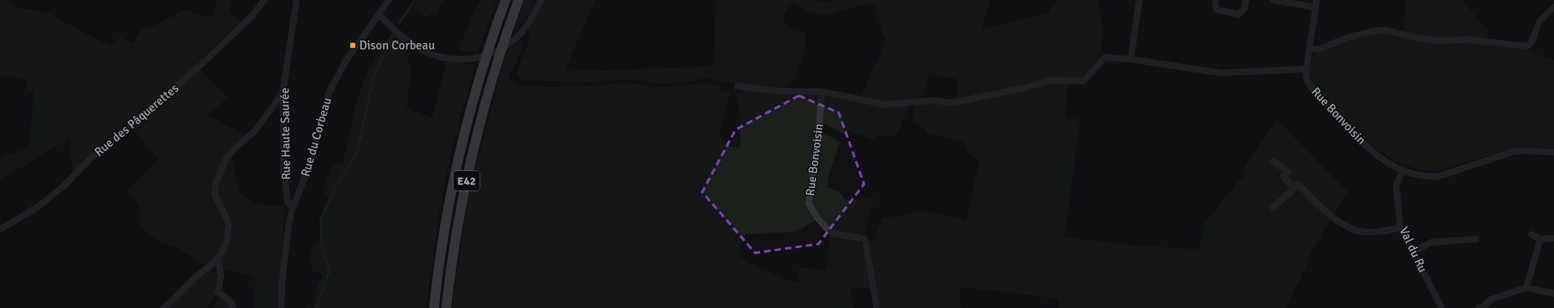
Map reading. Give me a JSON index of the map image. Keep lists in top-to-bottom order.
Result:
{
  "streets": {
    "highway": ["E42"],
    "street": [
      "Rue Bonvoisin",
      "Rue des Pâquerettes",
      "Rue Haute Saurée",
      "Rue du Corbeau",
      "Val du Ru"
    ]
  },
  "crossings": [
    ["Rue Bonvoisin", "Val du Ru"],
    ["Rue Haute Saurée", "Rue du Corbeau"]
  ],
  "places": {
    "transit": ["Dison Corbeau"]
  }
}
